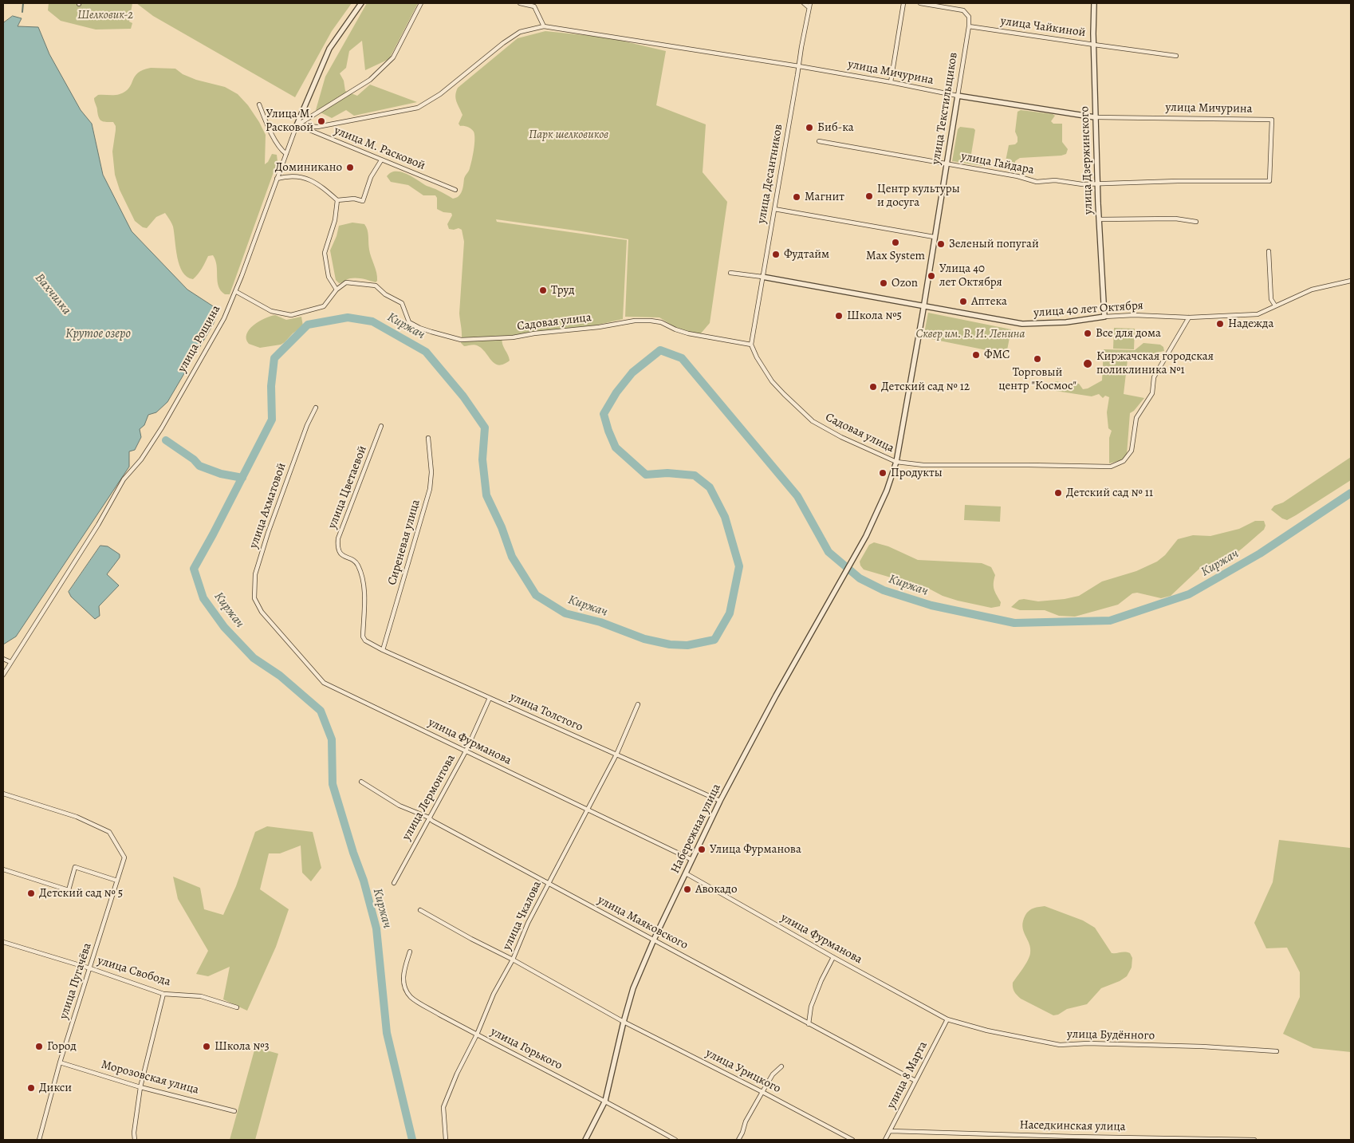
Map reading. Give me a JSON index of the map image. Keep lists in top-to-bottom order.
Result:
{
  "streets": {
    "street": [
      "улица Чайкиной",
      "улица Мичурина",
      "улица Текстильщиков",
      "улица М. Расковой",
      "улица Дзержинского",
      "улица Гайдара",
      "улица Десантников",
      "улица 40 лет Октября",
      "Садовая улица",
      "улица Рощина",
      "улица Цветаевой",
      "улица Ахматовой",
      "Сиреневая улица",
      "улица Толстого",
      "улица Фурманова",
      "улица Лермонтова",
      "Набережная улица",
      "улица Чкалова",
      "улица Маяковского",
      "улица Свобода",
      "улица Пугачёва",
      "улица Будённого",
      "улица Горького",
      "улица Урицкого",
      "улица 8 Марта",
      "Морозовская улица",
      "Наседкинская улица"
    ]
  },
  "crossings": [
    ["улица Чайкиной", "улица Текстильщиков"],
    ["улица Чайкиной", "улица Дзержинского"],
    ["улица Мичурина", "улица Текстильщиков"],
    ["улица Мичурина", "улица Дзержинского"],
    ["улица Мичурина", "улица Гайдара"],
    ["улица Мичурина", "улица Десантников"],
    ["улица Текстильщиков", "улица Гайдара"],
    ["улица Текстильщиков", "улица 40 лет Октября"],
    ["улица Текстильщиков", "Садовая улица"],
    ["улица Текстильщиков", "Набережная улица"],
    ["улица М. Расковой", "улица Рощина"],
    ["улица Дзержинского", "улица Гайдара"],
    ["улица Дзержинского", "улица 40 лет Октября"],
    ["улица Десантников", "улица 40 лет Октября"],
    ["улица Десантников", "Садовая улица"],
    ["улица 40 лет Октября", "Садовая улица"],
    ["улица Цветаевой", "улица Толстого"],
    ["улица Ахматовой", "улица Фурманова"],
    ["Сиреневая улица", "улица Толстого"],
    ["улица Толстого", "улица Лермонтова"],
    ["улица Толстого", "Набережная улица"],
    ["улица Толстого", "улица Чкалова"],
    ["улица Фурманова", "улица Лермонтова"],
    ["улица Фурманова", "Набережная улица"],
    ["улица Фурманова", "улица Чкалова"],
    ["улица Фурманова", "улица Будённого"],
    ["улица Фурманова", "улица 8 Марта"],
    ["улица Лермонтова", "улица Маяковского"],
    ["Набережная улица", "улица Маяковского"],
    ["Набережная улица", "улица Горького"],
    ["Набережная улица", "улица Урицкого"],
    ["улица Чкалова", "улица Маяковского"],
    ["улица Чкалова", "улица Горького"],
    ["улица Чкалова", "улица Урицкого"],
    ["улица Маяковского", "улица 8 Марта"],
    ["улица Свобода", "улица Пугачёва"],
    ["улица Пугачёва", "Морозовская улица"],
    ["улица Будённого", "улица 8 Марта"],
    ["улица 8 Марта", "Наседкинская улица"]
  ],
  "water": ["Вахчилка", "Киржач", "Крутое озеро"],
  "parks": ["Шелковик-2", "Парк шелковиков", "Сквер им. В. И. Ленина"],
  "places": [
    "Улица М. Расковой",
    "Биб-ка",
    "Доминикано",
    "Центр культуры и досуга",
    "Магнит",
    "Max System",
    "Зеленый попугай",
    "Фудтайм",
    "Улица 40 лет Октября",
    "Ozon",
    "Труд",
    "Аптека",
    "Школа №5",
    "Надежда",
    "Все для дома",
    "ФМС",
    "Торговый центр \"Космос\"",
    "Киржачская городская поликлиника №1",
    "Детский сад № 12",
    "Продукты",
    "Детский сад № 11",
    "Улица Фурманова",
    "Авокадо",
    "Детский сад № 5",
    "Город",
    "Школа №3",
    "Дикси"
  ]
}
